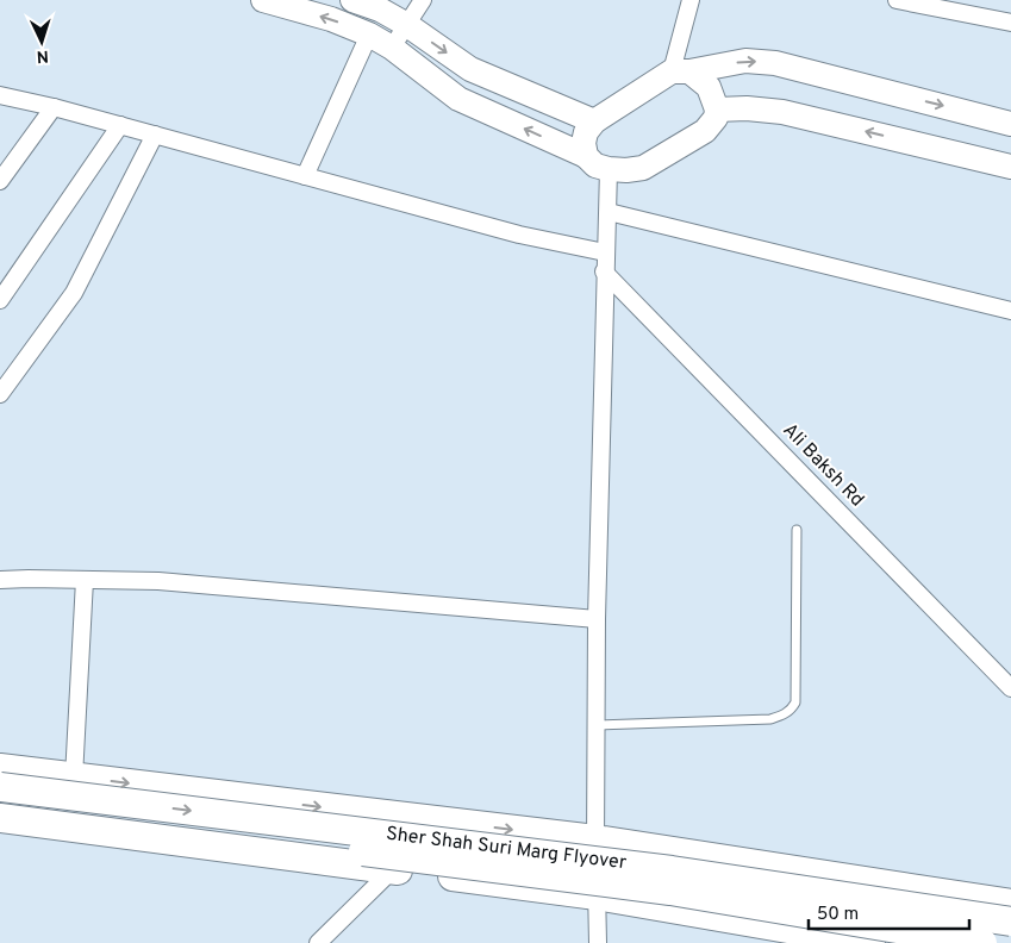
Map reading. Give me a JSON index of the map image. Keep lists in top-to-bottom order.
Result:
{
  "streets": {
    "highway": ["Sher Shah Suri Marg Flyover"],
    "street": ["Ali Baksh Rd"]
  },
  "scale_bar": "50 m",
  "north": "bottom"
}
